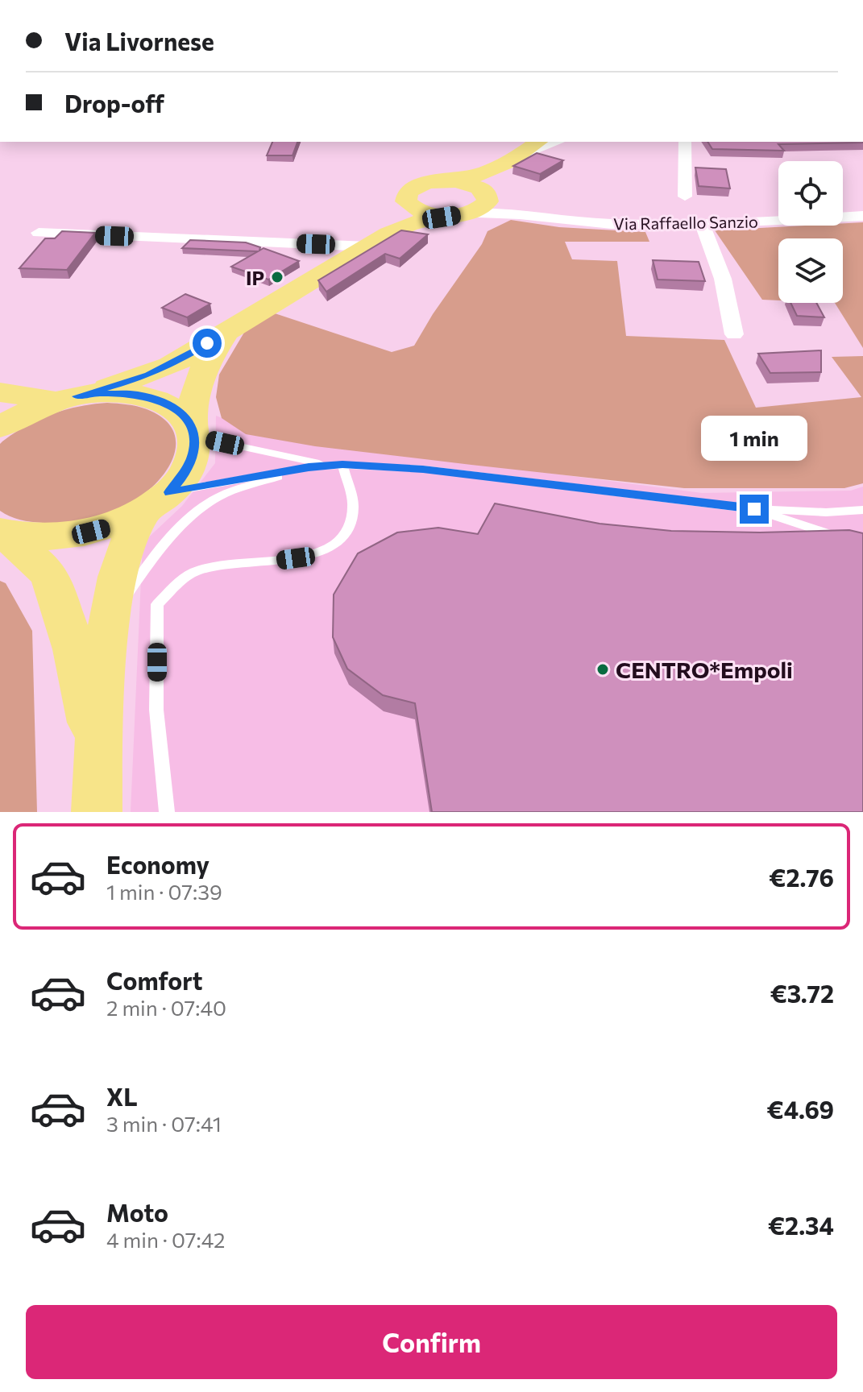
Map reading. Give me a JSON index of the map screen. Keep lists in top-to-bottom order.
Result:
{
  "streets": {
    "street": ["Via Raffaello Sanzio"]
  },
  "places": ["IP", "CENTRO*Empoli"],
  "page": {
    "banner": ["Via Livornese", "Drop-off"],
    "bubble": "1 min",
    "list": [
      {
        "name": "Economy",
        "note": "1 min · 07:39",
        "value": "€2.76"
      },
      {
        "name": "Comfort",
        "note": "2 min · 07:40",
        "value": "€3.72"
      },
      {
        "name": "XL",
        "note": "3 min · 07:41",
        "value": "€4.69"
      },
      {
        "name": "Moto",
        "note": "4 min · 07:42",
        "value": "€2.34"
      }
    ],
    "buttons": "Confirm"
  }
}
